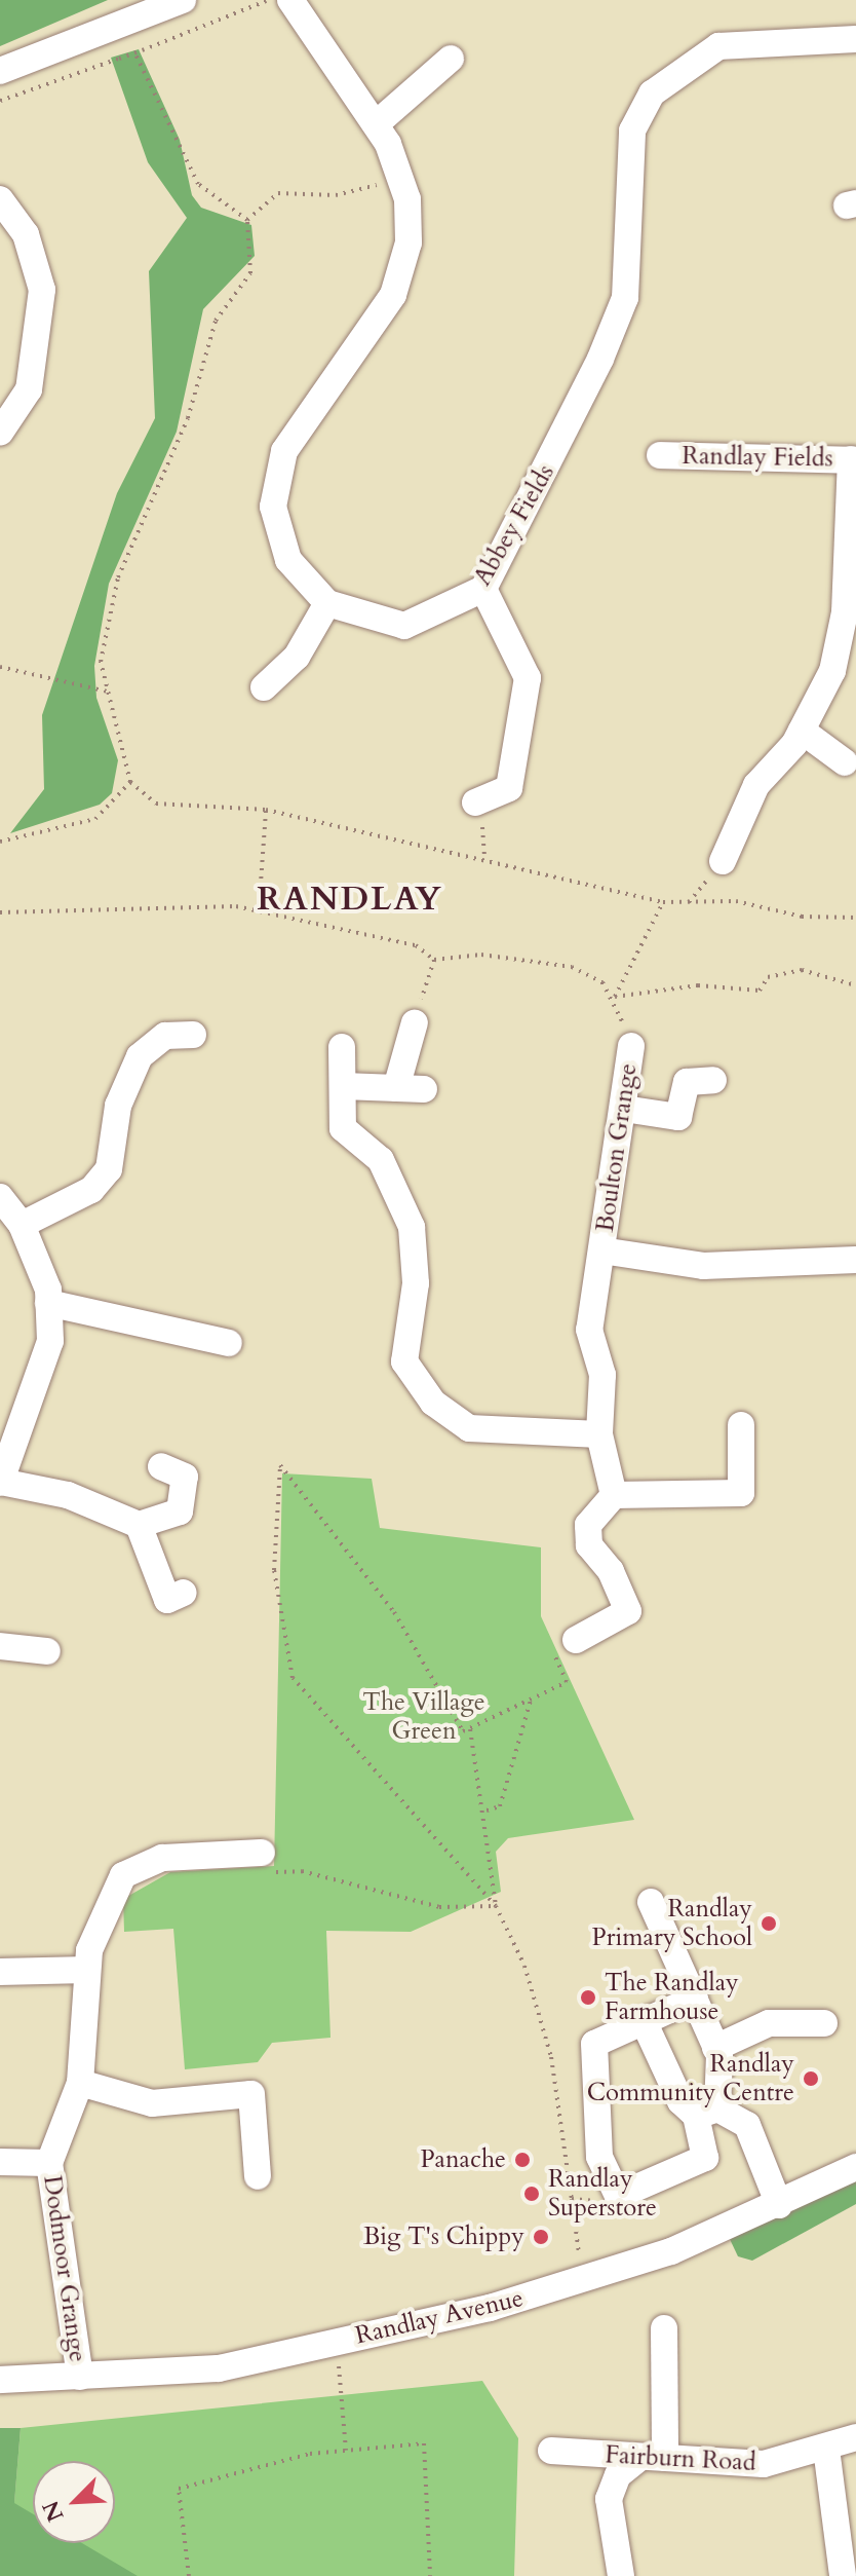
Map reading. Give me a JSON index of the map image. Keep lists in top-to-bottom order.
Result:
{
  "streets": {
    "street": [
      "Randlay Fields",
      "Abbey Fields",
      "Boulton Grange",
      "Dodmoor Grange",
      "Randlay Avenue",
      "Fairburn Road"
    ]
  },
  "crossings": [
    ["Dodmoor Grange", "Randlay Avenue"]
  ],
  "districts": ["RANDLAY"],
  "parks": ["The Village Green"],
  "places": [
    "Randlay Primary School",
    "The Randlay Farmhouse",
    "Randlay Community Centre",
    "Panache",
    "Randlay Superstore",
    "Big T's Chippy"
  ],
  "north": "bottom left"
}
